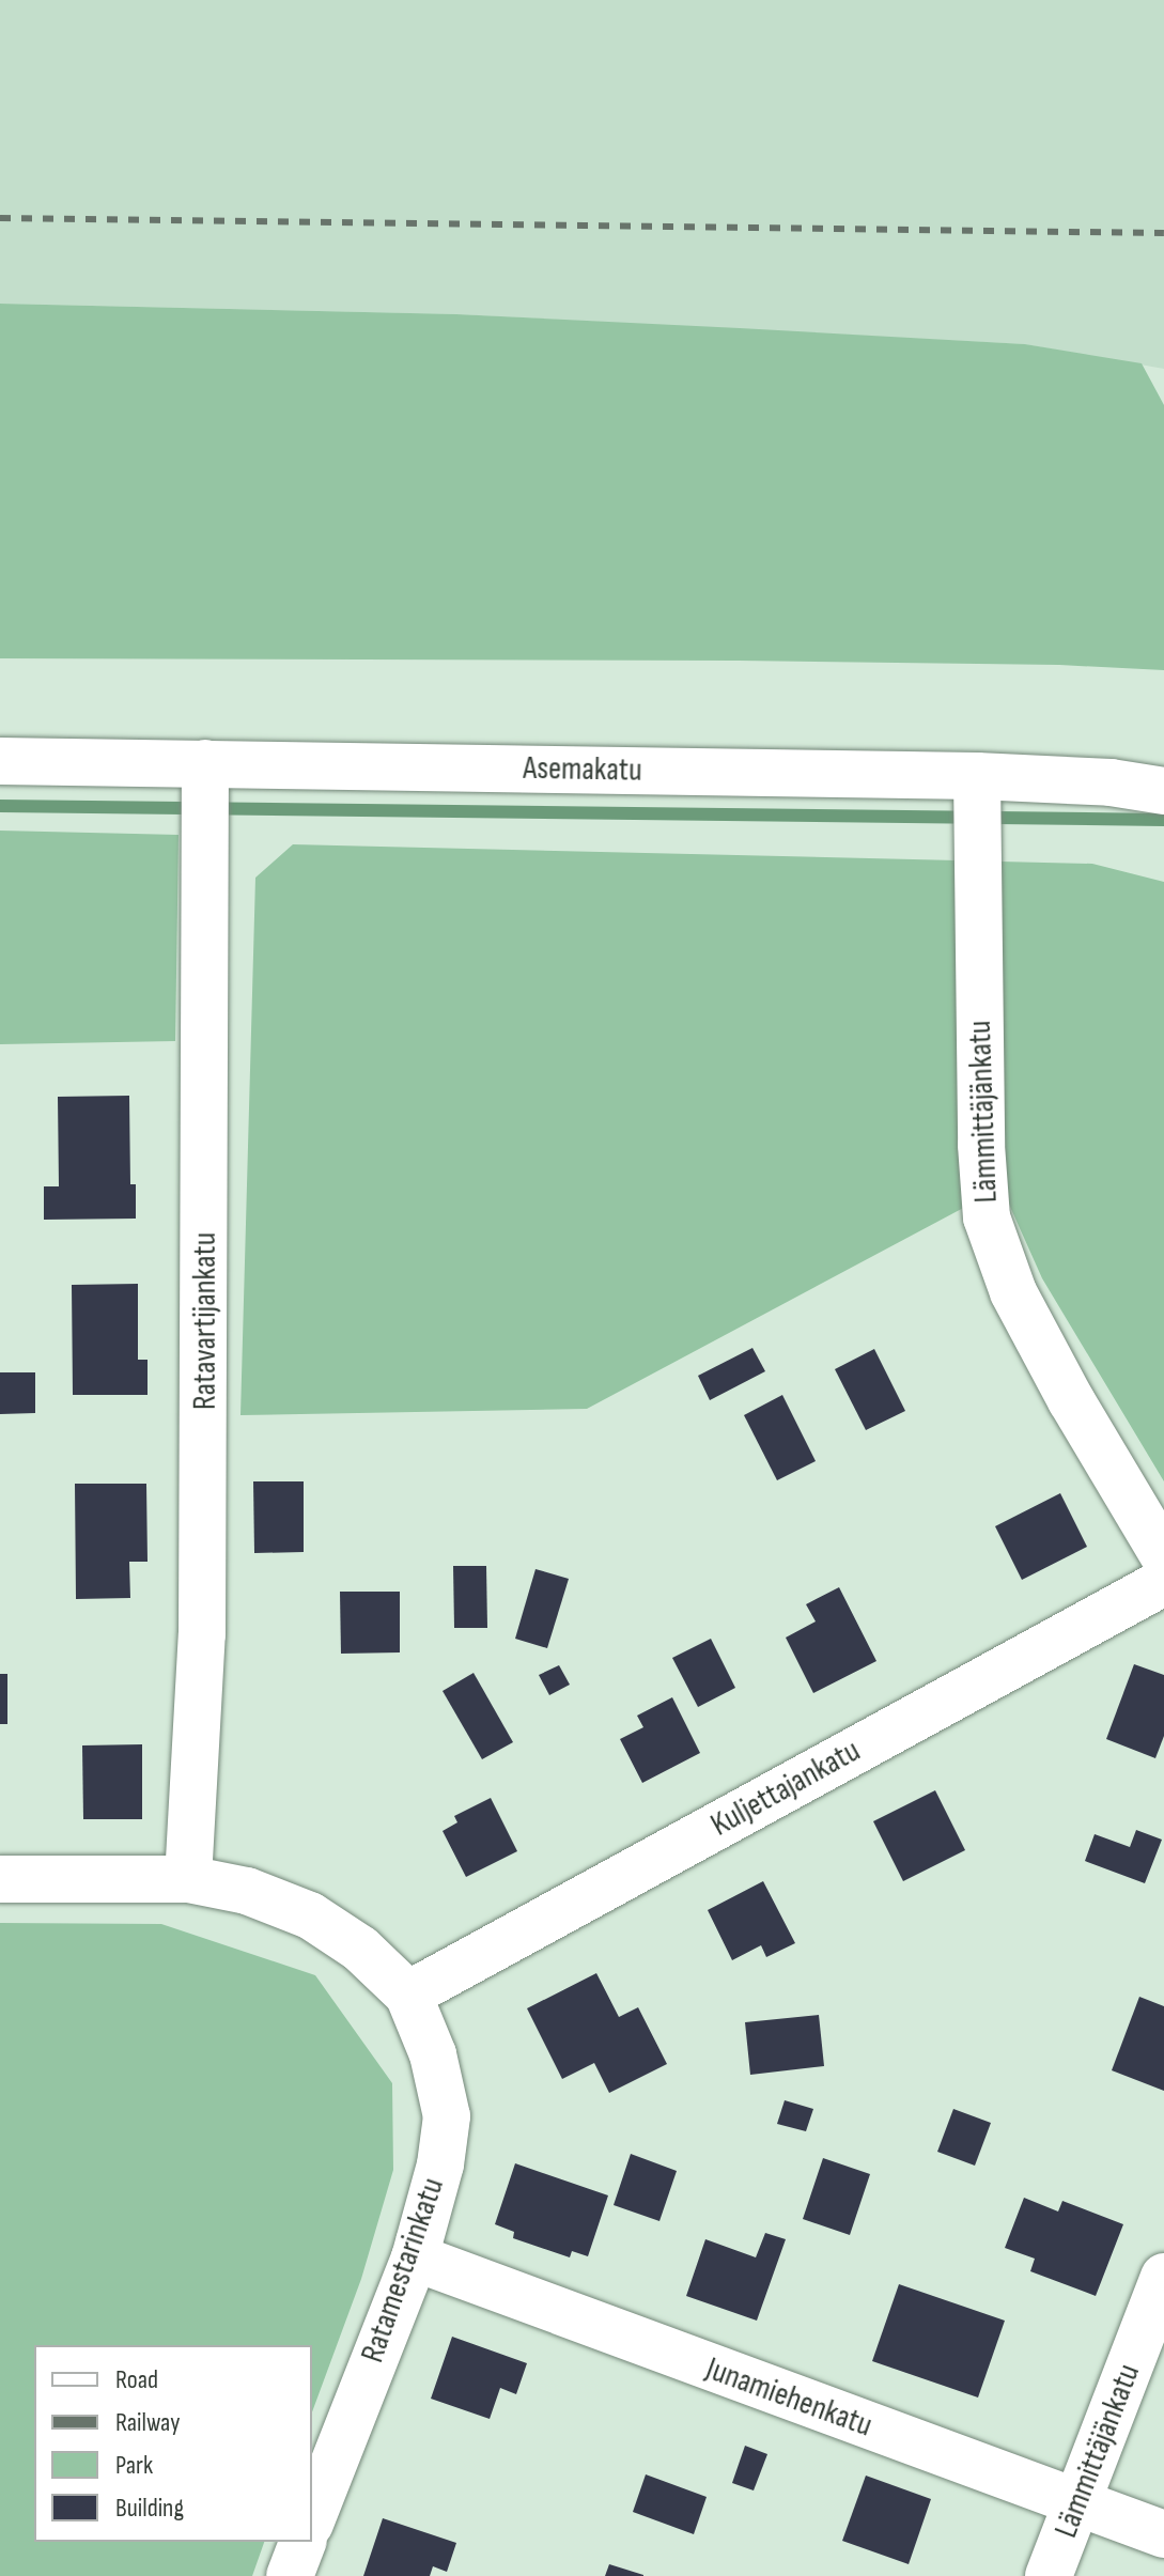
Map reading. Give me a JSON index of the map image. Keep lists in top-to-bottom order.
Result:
{
  "streets": {
    "street": [
      "Asemakatu",
      "Lämmittäjänkatu",
      "Ratavartijankatu",
      "Kuljettajankatu",
      "Ratamestarinkatu",
      "Junamiehenkatu"
    ]
  },
  "crossings": [
    ["Asemakatu", "Lämmittäjänkatu"],
    ["Asemakatu", "Ratavartijankatu"],
    ["Lämmittäjänkatu", "Junamiehenkatu"],
    ["Ratavartijankatu", "Ratamestarinkatu"],
    ["Kuljettajankatu", "Ratamestarinkatu"],
    ["Ratamestarinkatu", "Junamiehenkatu"]
  ],
  "legend": [
    "Road",
    "Railway",
    "Park",
    "Building"
  ]
}
